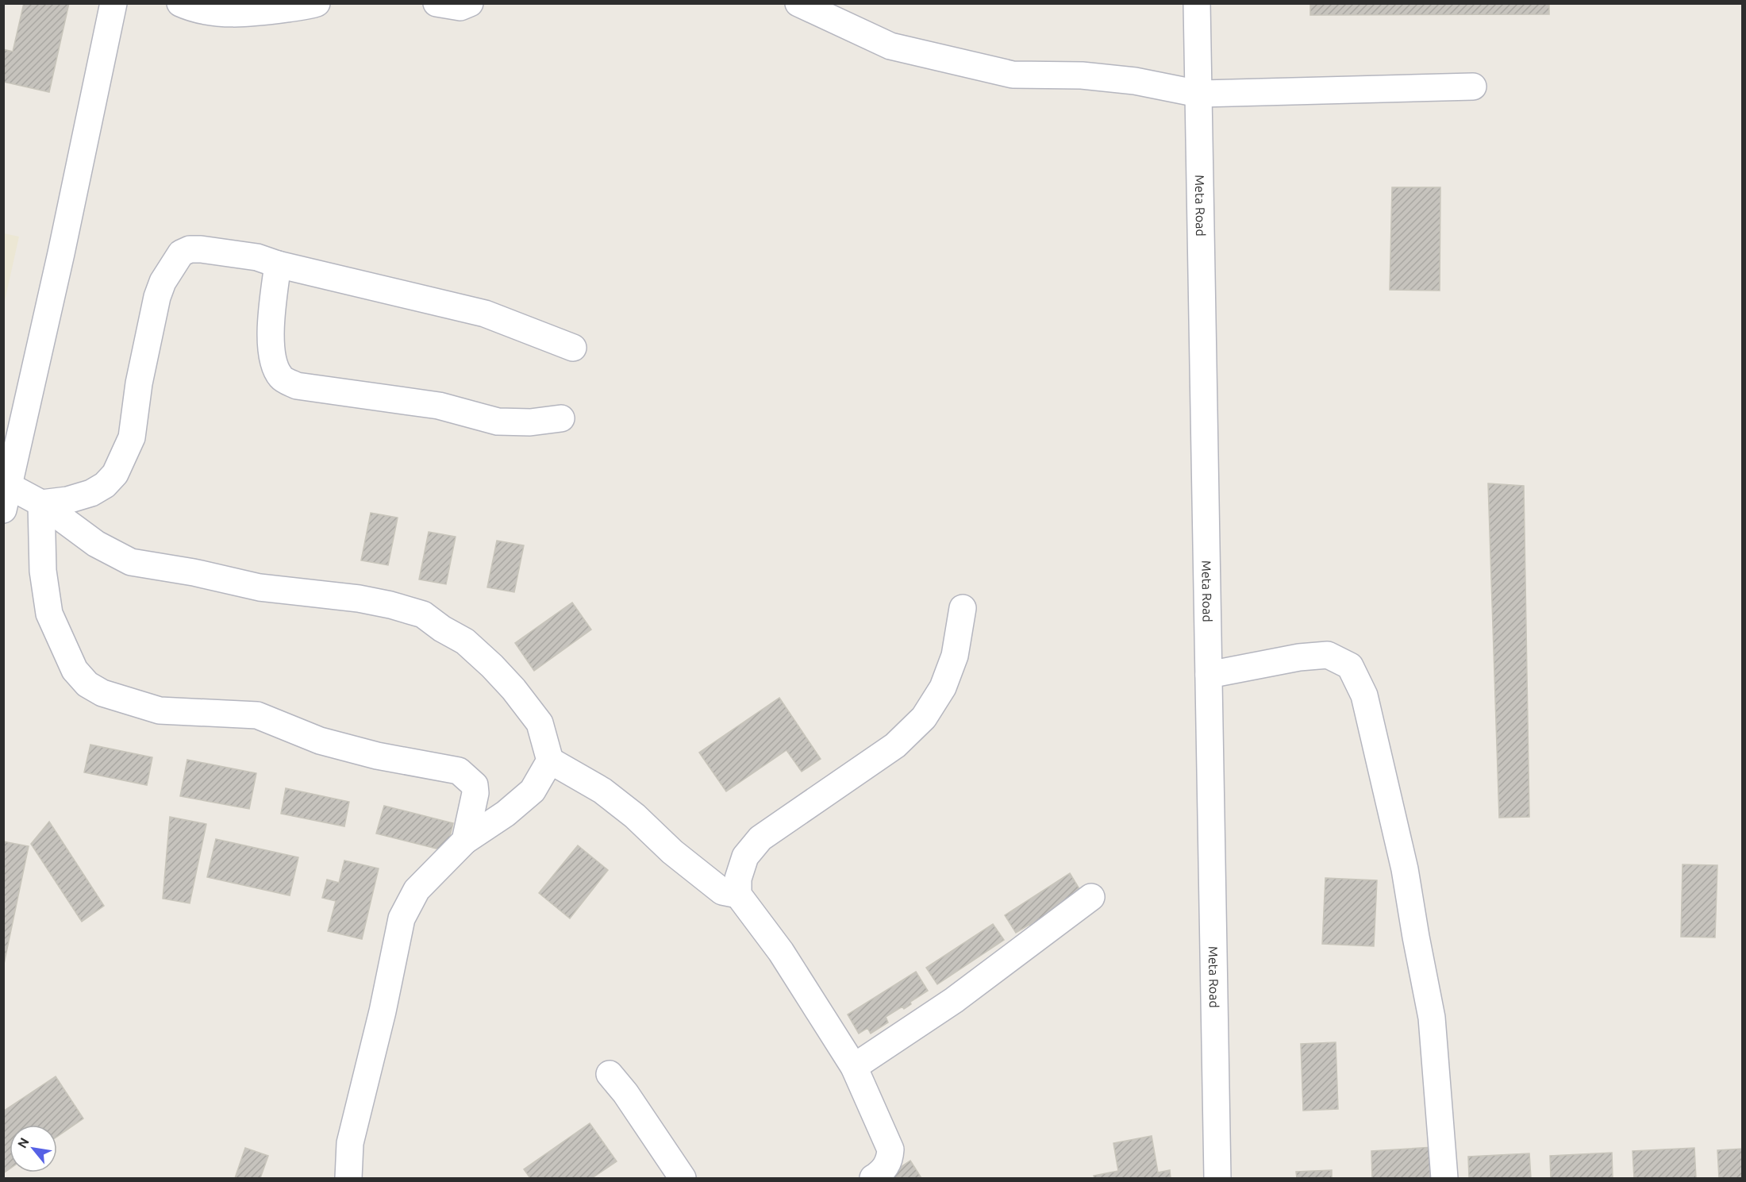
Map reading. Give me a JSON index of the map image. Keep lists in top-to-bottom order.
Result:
{
  "streets": {
    "street": ["Meta Road"]
  },
  "north": "top left"
}
